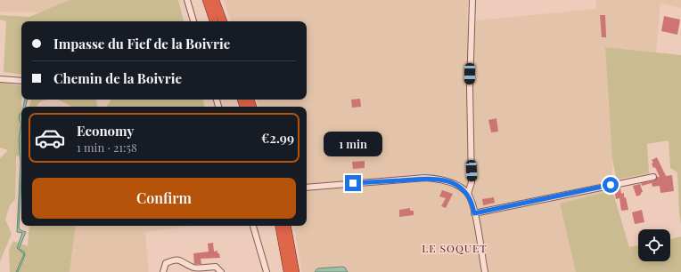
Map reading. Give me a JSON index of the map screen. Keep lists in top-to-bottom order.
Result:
{
  "districts": ["LE SOQUET"],
  "page": {
    "banner": ["Impasse du Fief de la Boivrie", "Chemin de la Boivrie"],
    "list": [
      {
        "name": "Economy",
        "note": "1 min · 21:58",
        "value": "€2.99"
      }
    ],
    "bubble": "1 min",
    "buttons": "Confirm"
  }
}
